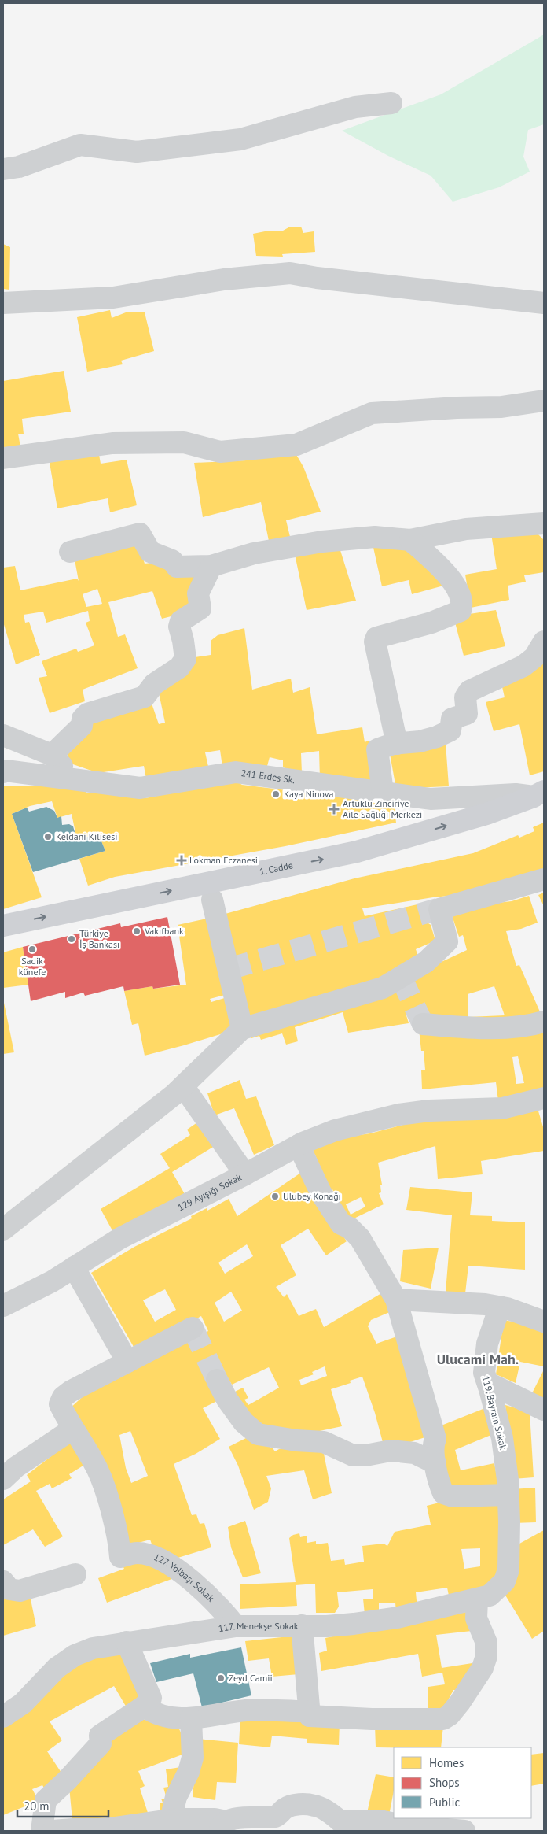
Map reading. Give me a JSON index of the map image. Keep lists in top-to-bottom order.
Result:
{
  "streets": {
    "main road": ["1. Cadde"],
    "street": [
      "241 Erdes Sk.",
      "129 Ayışığı Sokak",
      "119. Bayram Sokak",
      "127. Yolbaşı Sokak",
      "117. Menekşe Sokak"
    ]
  },
  "crossings": [
    ["241 Erdes Sk.", "1. Cadde"],
    ["119. Bayram Sokak", "117. Menekşe Sokak"],
    ["127. Yolbaşı Sokak", "117. Menekşe Sokak"]
  ],
  "one_way": ["1. Cadde"],
  "districts": ["Ulucami Mah."],
  "places": {
    "other": [
      "Kaya Ninova",
      "Keldani Kilisesi",
      "Vakıfbank",
      "Türkiye İş Bankası",
      "Sadik künefe",
      "Ulubey Konağı",
      "Zeyd Camii"
    ],
    "health": ["Artuklu Zinciriye Aile Sağlığı Merkezi", "Lokman Eczanesi"]
  },
  "legend": ["Homes", "Shops", "Public"],
  "scale_bar": "20 m"
}
